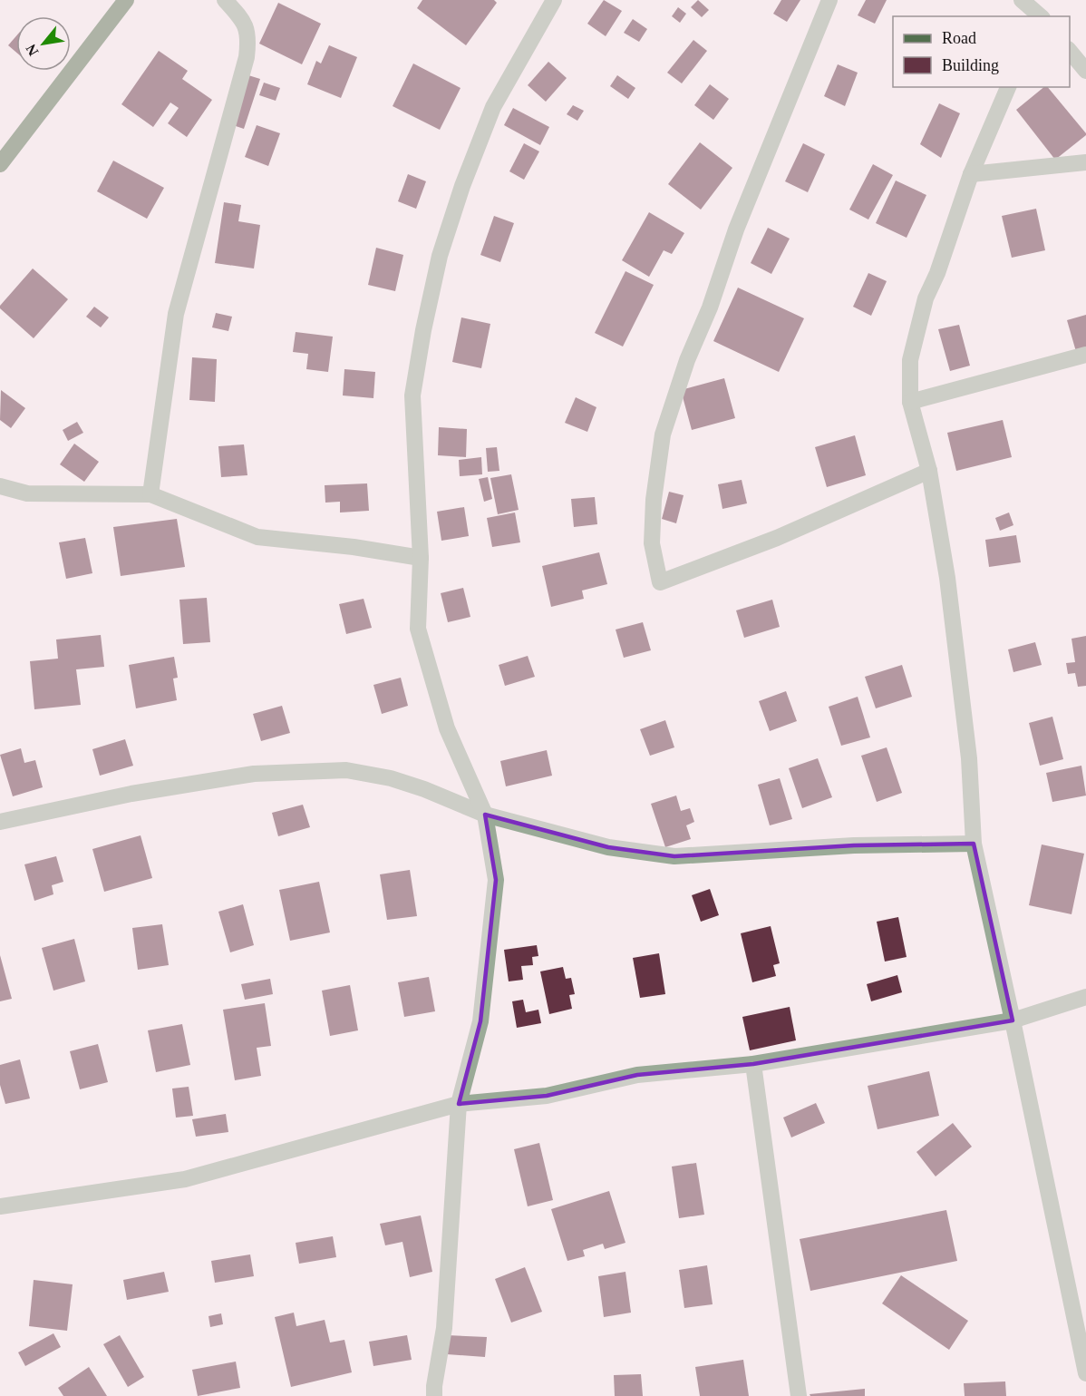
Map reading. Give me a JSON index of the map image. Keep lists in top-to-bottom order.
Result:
{
  "legend": ["Road", "Building"],
  "north": "bottom left"
}
